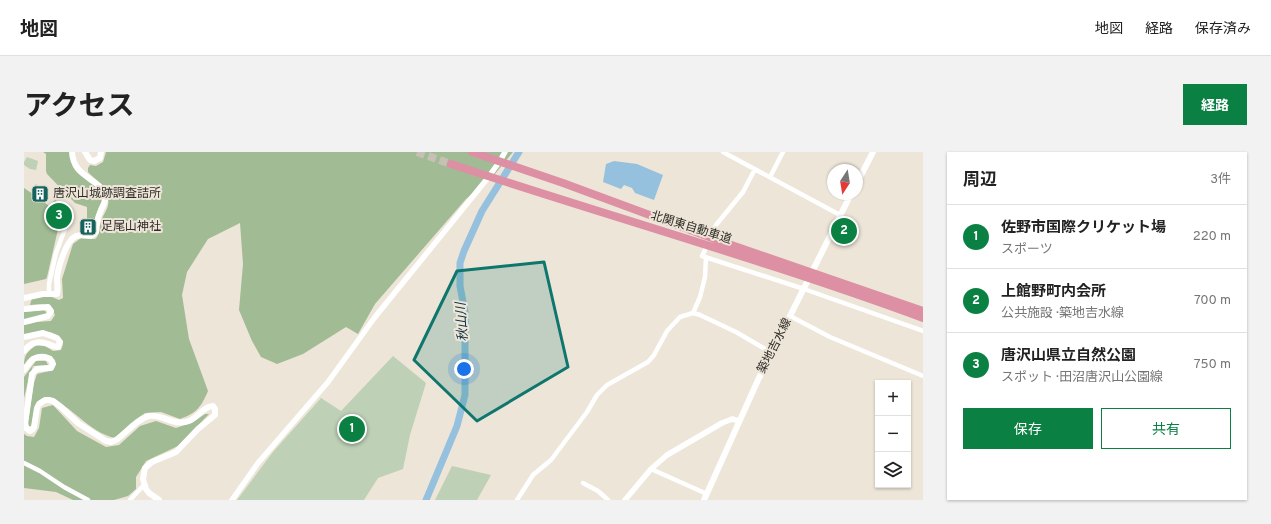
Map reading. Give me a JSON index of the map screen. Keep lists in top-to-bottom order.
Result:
{
  "streets": {
    "highway": ["北関東自動車道"],
    "main road": ["築地吉水線"]
  },
  "water": ["秋山川"],
  "places": {
    "building": ["唐沢山城跡調査詰所", "足尾山神社"]
  },
  "north": "bottom",
  "page": {
    "header": "地図",
    "nav": ["地図", "経路", "保存済み"],
    "title": "アクセス",
    "buttons": [
      "経路",
      ["保存", "共有"]
    ],
    "heading": ["周辺", "3件"],
    "pins": ["3", "2", "1"],
    "list": [
      {
        "mark": "1",
        "name": "佐野市国際クリケット場",
        "note": "スポーツ",
        "value": "220 m"
      },
      {
        "mark": "2",
        "name": "上館野町内会所",
        "note": "公共施設 · 築地吉水線",
        "value": "700 m"
      },
      {
        "mark": "3",
        "name": "唐沢山県立自然公園",
        "note": "スポット · 田沼唐沢山公園線",
        "value": "750 m"
      }
    ],
    "map_buttons": ["+", "−"]
  }
}
